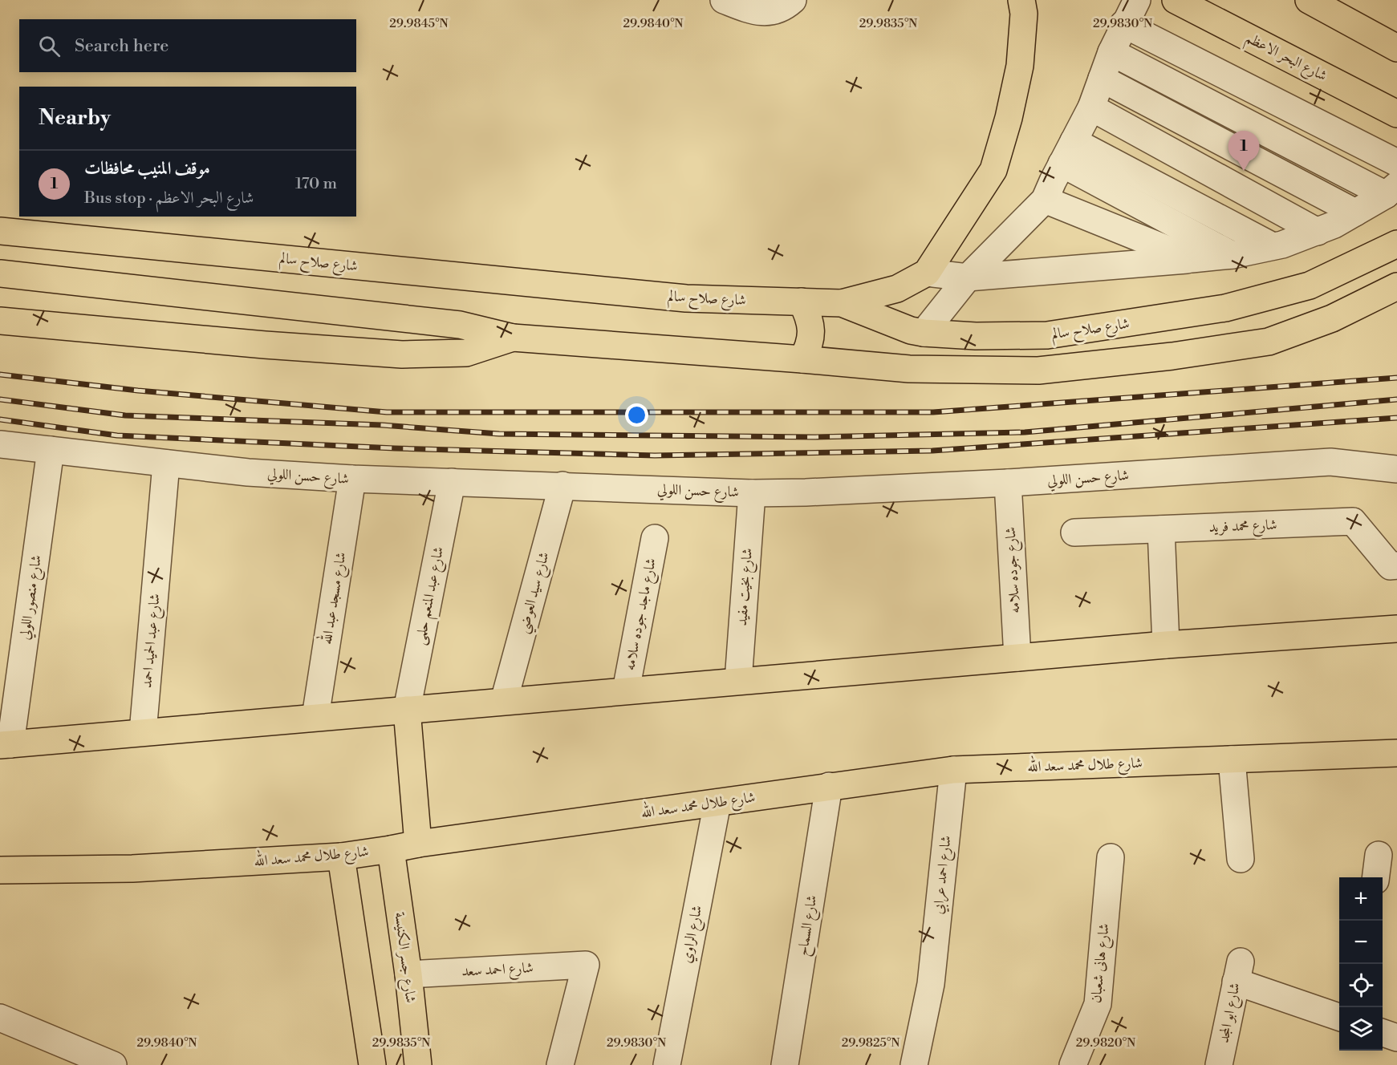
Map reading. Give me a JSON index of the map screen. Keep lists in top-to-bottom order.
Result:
{
  "streets": {
    "main road": [
      "شارع البحر الاعظم",
      "شارع صلاح سالم",
      "شارع طلال محمد سعد الله",
      "شارع جسر الكنيسة"
    ],
    "street": [
      "شارع حسن اللولي",
      "شارع محمد فريد",
      "شارع جوده سلامه",
      "شارع بخيت مفيد",
      "شارع سيد العوضي",
      "شارع عبد المنعم حلمى",
      "شارع منصور اللولي",
      "شارع مسجد عبد الله",
      "شارع ماجد جوده سلامه",
      "شارع عبد الحميد احمد",
      "شارع احمد عرابي",
      "شارع السماح",
      "شارع الراوي",
      "شارع هانى شعبان",
      "شارع احمد سعد",
      "شارع ابو المجد"
    ]
  },
  "crossings": [
    ["شارع حسن اللولي", "شارع جوده سلامه"],
    ["شارع حسن اللولي", "شارع بخيت مفيد"],
    ["شارع حسن اللولي", "شارع سيد العوضي"],
    ["شارع حسن اللولي", "شارع عبد المنعم حلمى"],
    ["شارع حسن اللولي", "شارع منصور اللولي"],
    ["شارع حسن اللولي", "شارع مسجد عبد الله"],
    ["شارع حسن اللولي", "شارع عبد الحميد احمد"],
    ["شارع طلال محمد سعد الله", "شارع احمد عرابي"],
    ["شارع طلال محمد سعد الله", "شارع السماح"],
    ["شارع طلال محمد سعد الله", "شارع الراوي"],
    ["شارع طلال محمد سعد الله", "شارع جسر الكنيسة"],
    ["شارع جسر الكنيسة", "شارع احمد سعد"]
  ],
  "page": {
    "search": "Search here",
    "heading": "Nearby",
    "pins": "1",
    "list": [
      {
        "mark": "1",
        "name": "موقف المنيب محافظات",
        "note": "Bus stop · شارع البحر الاعظم",
        "value": "170 m"
      }
    ],
    "map_buttons": ["+", "−"]
  },
  "coordinates": [
    "29.9845°N",
    "29.9840°N",
    "29.9835°N",
    "29.9830°N",
    "29.9825°N",
    "29.9820°N"
  ]
}
